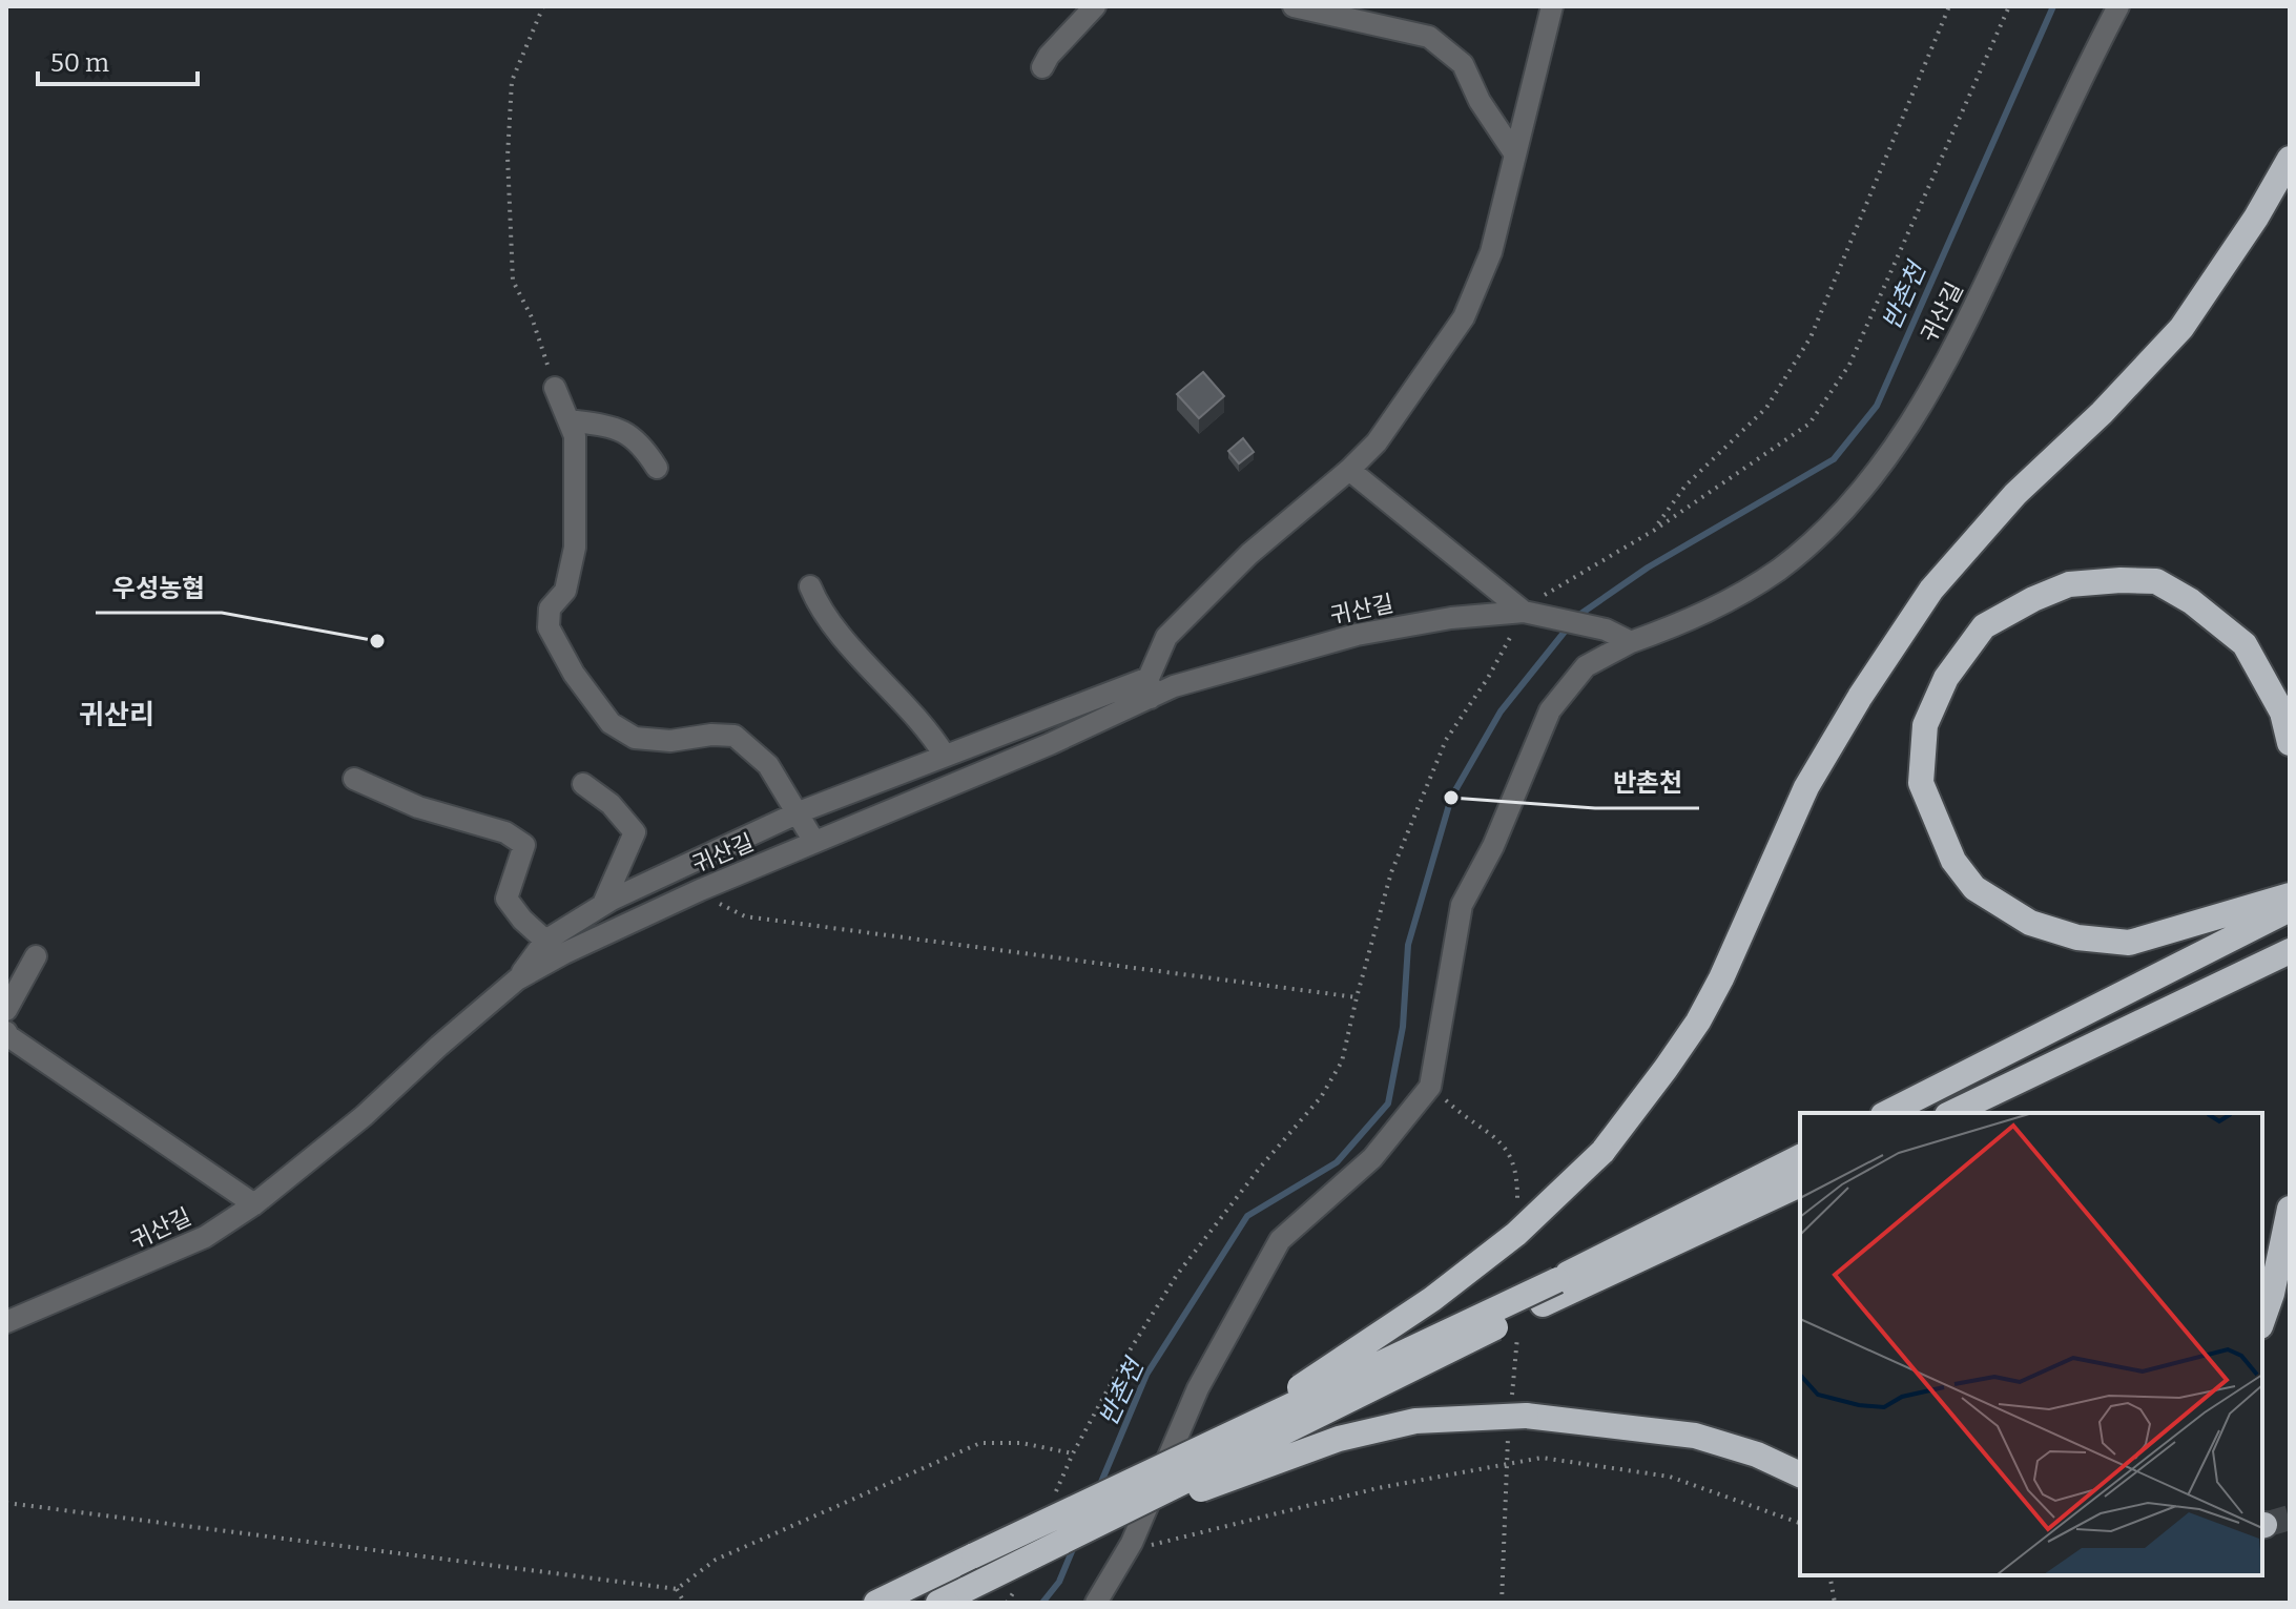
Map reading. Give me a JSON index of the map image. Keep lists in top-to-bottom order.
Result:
{
  "streets": {
    "street": ["귀산길"]
  },
  "districts": ["귀산리"],
  "water": ["반촌천"],
  "places": ["우성농협", "반촌천"],
  "scale_bar": "50 m"
}
